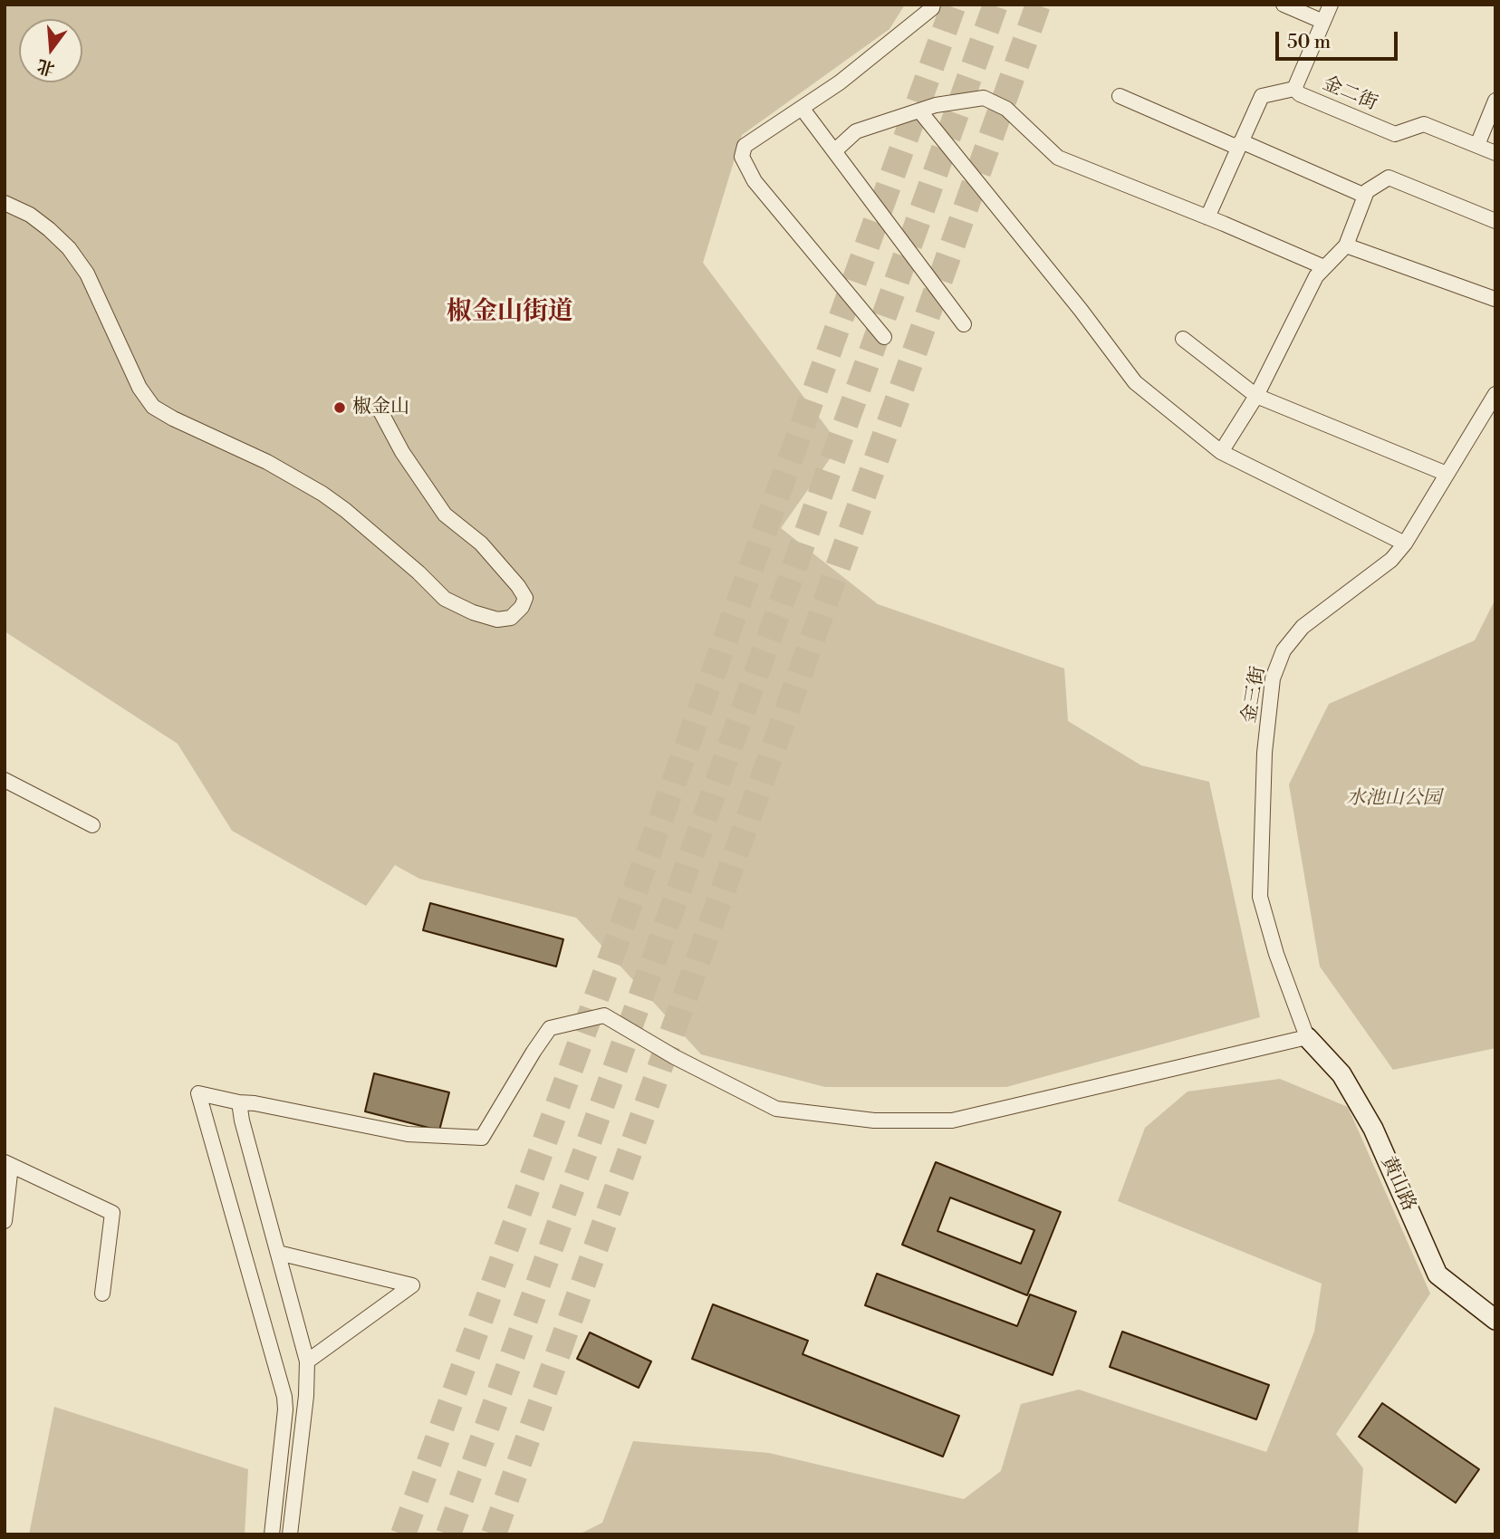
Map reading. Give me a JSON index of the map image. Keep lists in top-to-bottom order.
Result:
{
  "streets": {
    "street": ["金二街", "金三街", "黄山路"]
  },
  "crossings": [
    ["金三街", "黄山路"]
  ],
  "districts": ["椒金山街道"],
  "parks": ["水池山公园"],
  "places": ["椒金山"],
  "scale_bar": "50 m",
  "north": "bottom"
}
